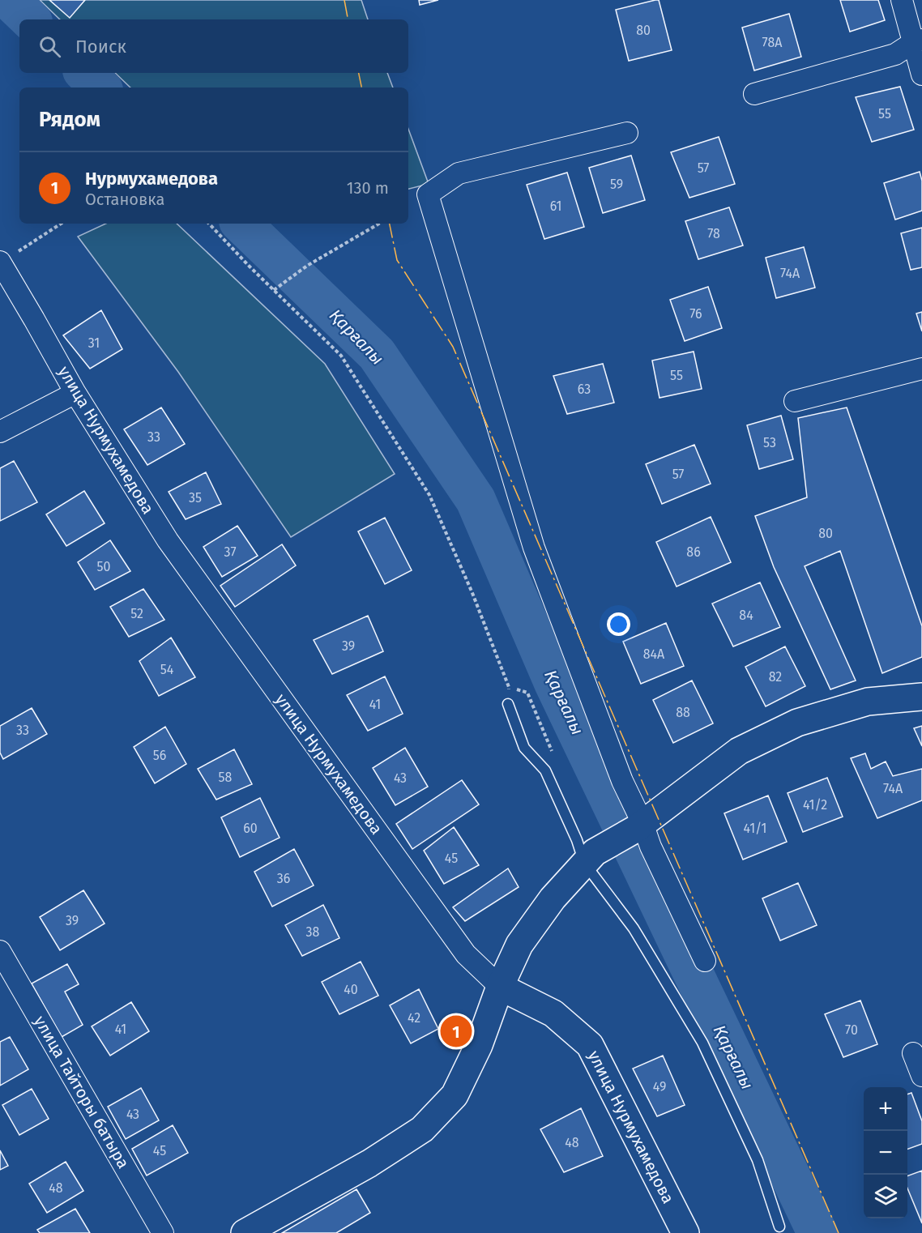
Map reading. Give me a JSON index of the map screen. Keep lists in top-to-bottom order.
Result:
{
  "streets": {
    "street": ["улица Нурмухамедова", "улица Тайторы батыра"]
  },
  "water": ["Қарғалы"],
  "house_numbers": [
    "80",
    "78А",
    "55",
    "57",
    "59",
    "61",
    "78",
    "74А",
    "76",
    "31",
    "55",
    "63",
    "33",
    "53",
    "57",
    "35",
    "80",
    "37",
    "86",
    "50",
    "52",
    "84",
    "39",
    "84А",
    "54",
    "82",
    "41",
    "88",
    "33",
    "56",
    "58",
    "43",
    "74А",
    "41/2",
    "60",
    "41/1",
    "45",
    "36",
    "39",
    "38",
    "40",
    "42",
    "41",
    "70",
    "49",
    "43",
    "48",
    "45",
    "48"
  ],
  "page": {
    "search": "Поиск",
    "heading": "Рядом",
    "list": [
      {
        "mark": "1",
        "name": "Нурмухамедова",
        "note": "Остановка",
        "value": "130 m"
      }
    ],
    "pins": "1",
    "map_buttons": ["+", "−"]
  }
}
